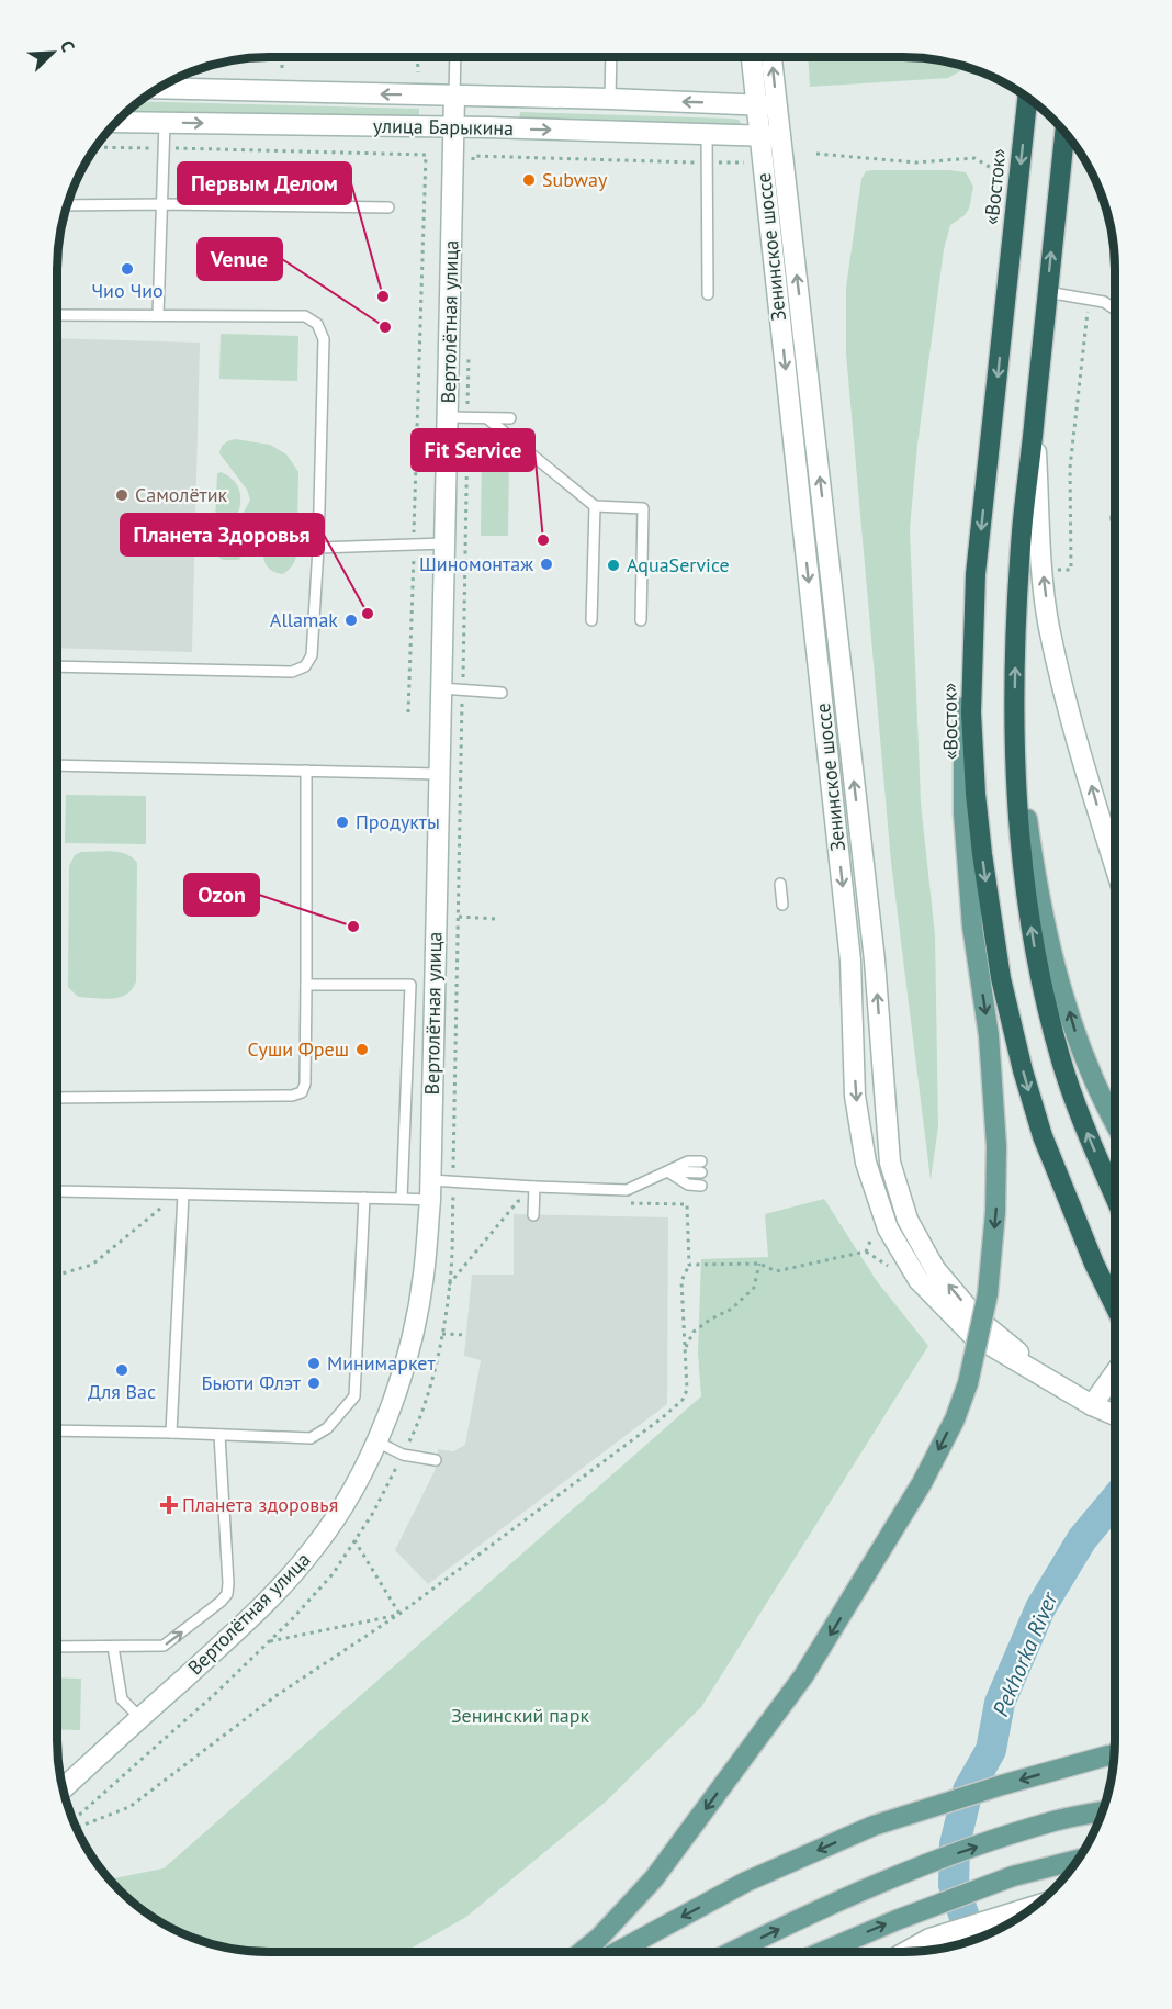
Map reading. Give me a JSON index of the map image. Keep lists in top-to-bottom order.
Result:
{
  "streets": {
    "highway": ["«Восток»"],
    "main road": ["улица Барыкина", "Зенинское шоссе", "Вертолётная улица"]
  },
  "crossings": [
    ["улица Барыкина", "Зенинское шоссе"],
    ["улица Барыкина", "Вертолётная улица"]
  ],
  "water": ["Pekhorka River"],
  "parks": ["Зенинский парк"],
  "places": {
    "other": [
      "Subway",
      "Чио Чио",
      "Первым Делом",
      "Venue",
      "Самолётик",
      "Fit Service",
      "Шиномонтаж",
      "AquaService",
      "Планета Здоровья",
      "Allamak",
      "Продукты",
      "Ozon",
      "Суши Фреш",
      "Минимаркет",
      "Для Вас",
      "Бьюти Флэт"
    ],
    "health": ["Планета здоровья"]
  },
  "north": "top right"
}
